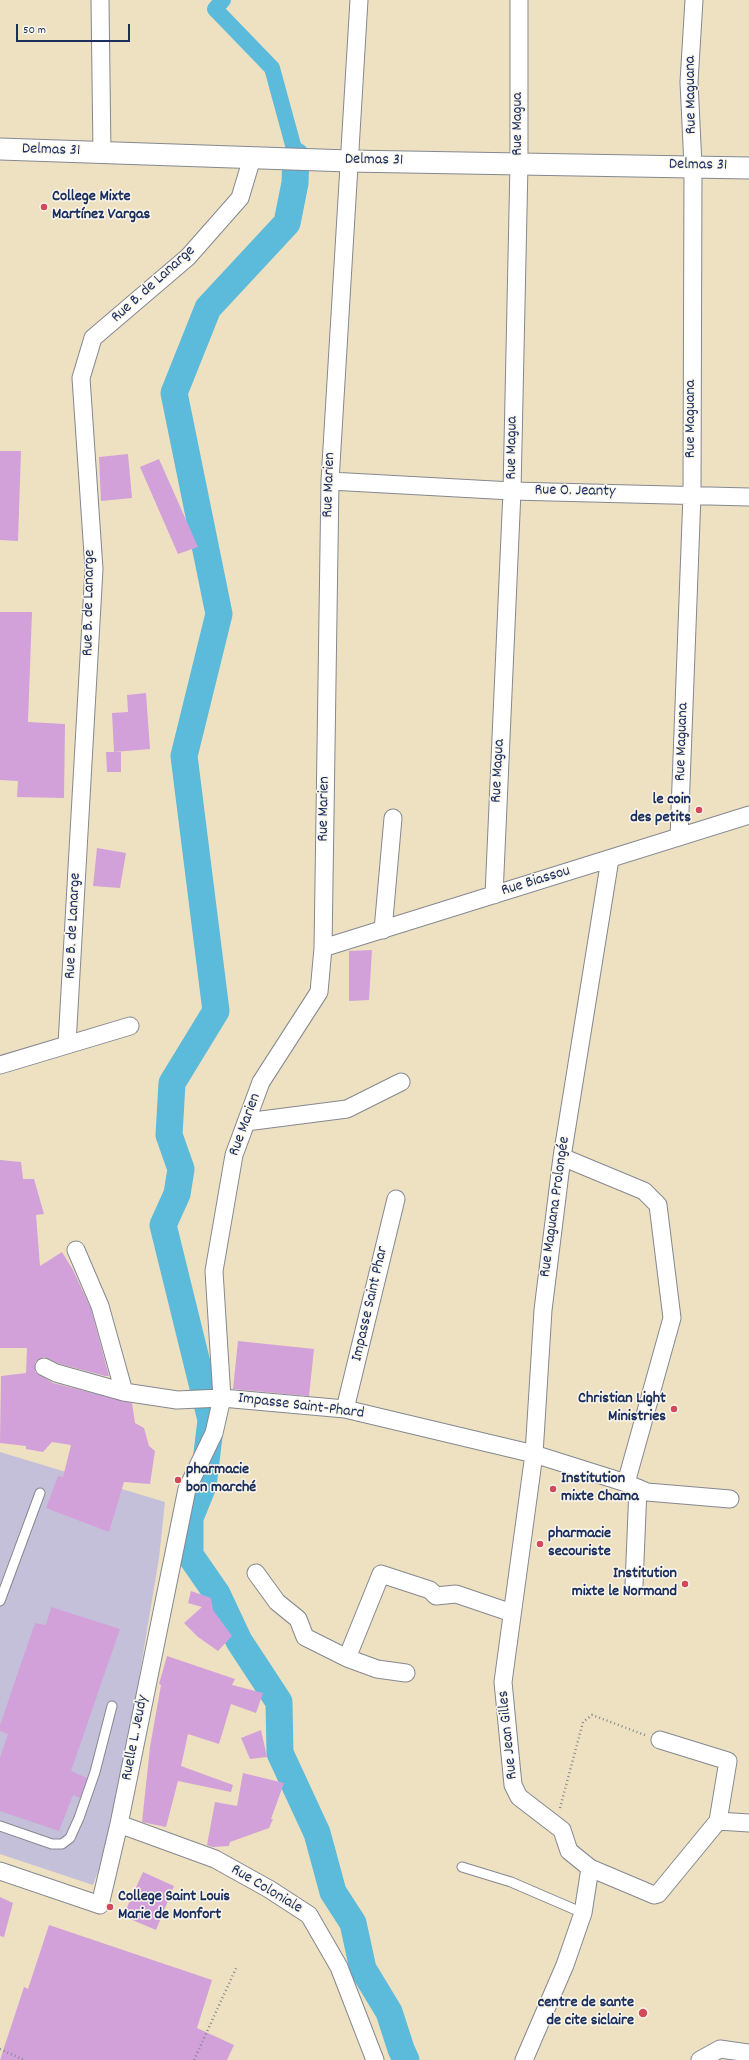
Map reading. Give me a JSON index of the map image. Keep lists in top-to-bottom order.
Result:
{
  "streets": {
    "street": [
      "Rue Maguana",
      "Rue Magua",
      "Delmas 31",
      "Rue B. de Lanarge",
      "Rue Marien",
      "Rue O. Jeanty",
      "Rue Biassou",
      "Rue Maguana Prolongée",
      "Impasse Saint Phar",
      "Impasse Saint-Phard",
      "Rue Jean Gilles",
      "Ruelle L. Jeudy",
      "Rue Coloniale"
    ]
  },
  "crossings": [
    ["Rue Maguana", "Delmas 31"],
    ["Rue Maguana", "Rue O. Jeanty"],
    ["Rue Maguana", "Rue Biassou"],
    ["Rue Magua", "Delmas 31"],
    ["Rue Magua", "Rue O. Jeanty"],
    ["Rue Magua", "Rue Biassou"],
    ["Delmas 31", "Rue B. de Lanarge"],
    ["Delmas 31", "Rue Marien"],
    ["Rue Marien", "Rue O. Jeanty"],
    ["Rue Marien", "Rue Biassou"],
    ["Rue Marien", "Impasse Saint-Phard"],
    ["Rue Marien", "Ruelle L. Jeudy"],
    ["Rue Biassou", "Rue Maguana Prolongée"],
    ["Rue Maguana Prolongée", "Impasse Saint-Phard"],
    ["Rue Maguana Prolongée", "Rue Jean Gilles"],
    ["Impasse Saint Phar", "Impasse Saint-Phard"],
    ["Ruelle L. Jeudy", "Rue Coloniale"]
  ],
  "places": [
    "College Mixte Martínez Vargas",
    "le coin des petits",
    "Christian Light Ministries",
    "pharmacie bon marché",
    "Institution mixte Chama",
    "pharmacie secouriste",
    "Institution mixte le Normand",
    "College Saint Louis Marie de Monfort",
    "centre de sante de cite siclaire"
  ],
  "scale_bar": "50 m"
}
